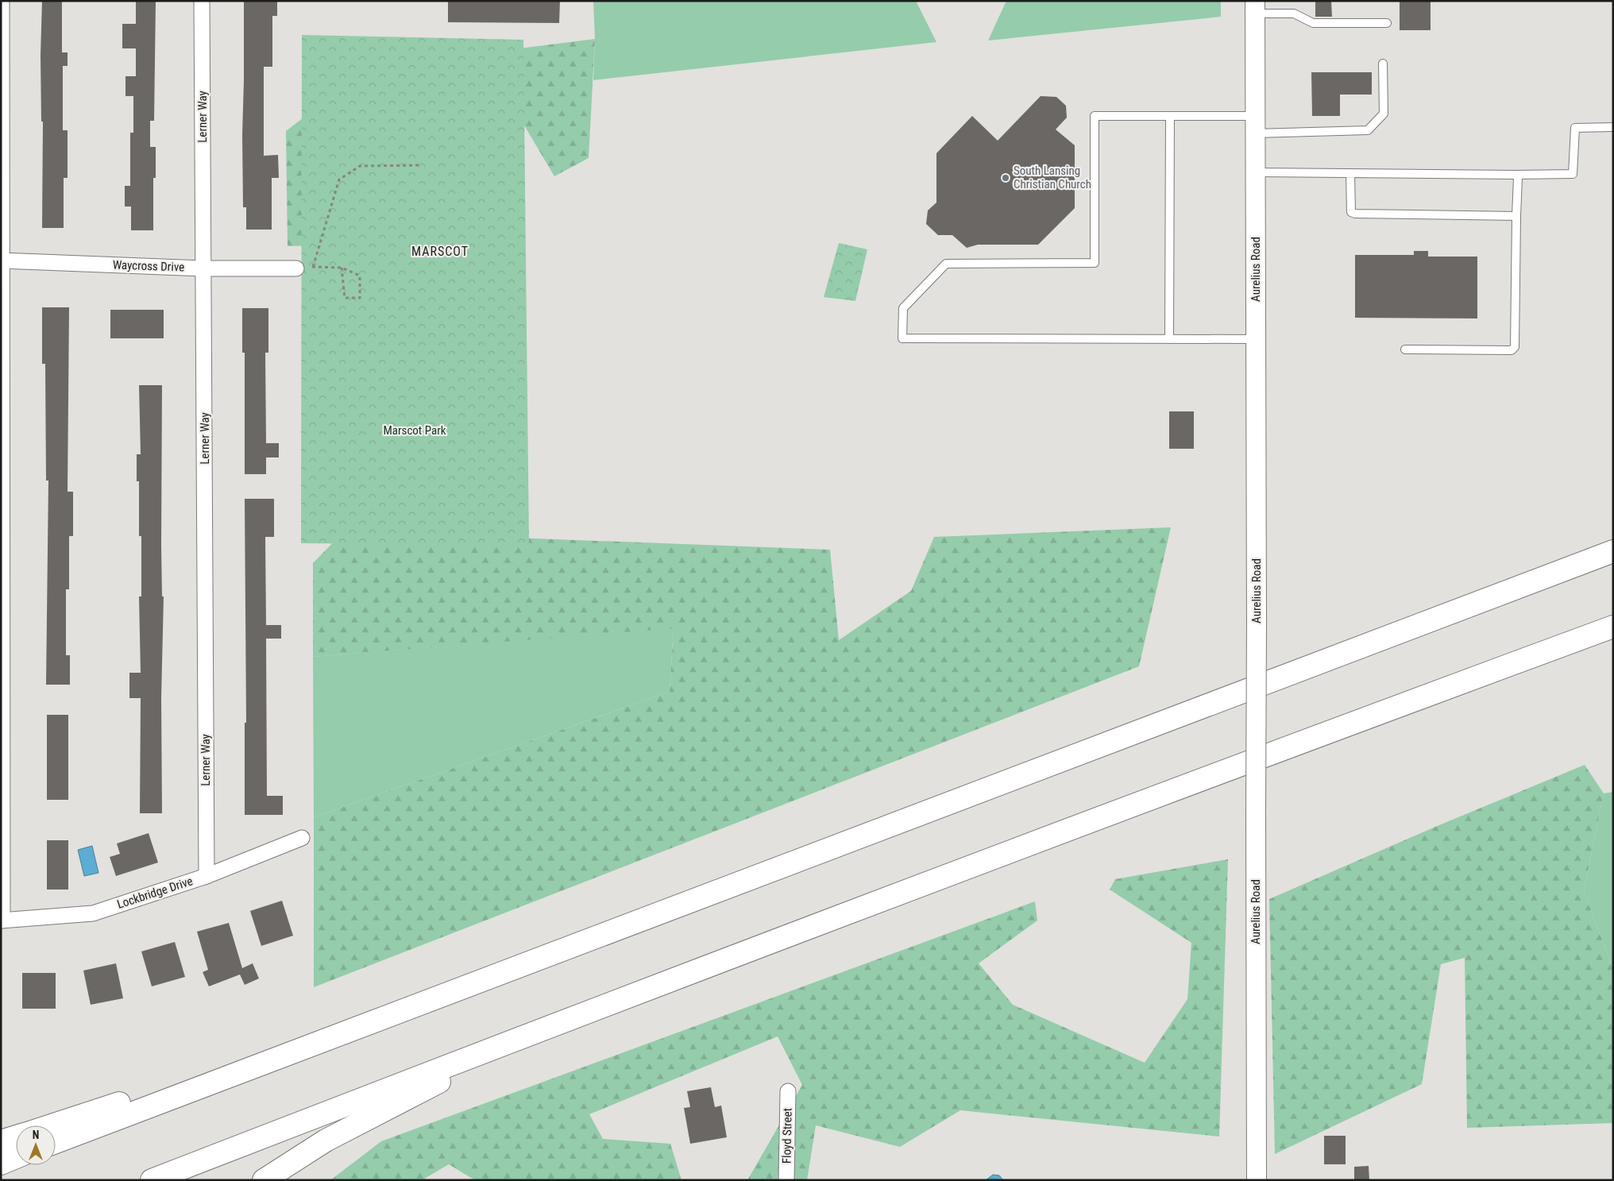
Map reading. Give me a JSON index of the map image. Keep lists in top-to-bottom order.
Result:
{
  "streets": {
    "street": [
      "Lerner Way",
      "Waycross Drive",
      "Aurelius Road",
      "Lockbridge Drive",
      "Floyd Street"
    ]
  },
  "crossings": [
    ["Lerner Way", "Waycross Drive"],
    ["Lerner Way", "Lockbridge Drive"]
  ],
  "districts": ["MARSCOT"],
  "parks": ["Marscot Park"],
  "places": ["South Lansing Christian Church"],
  "north": "top"
}
